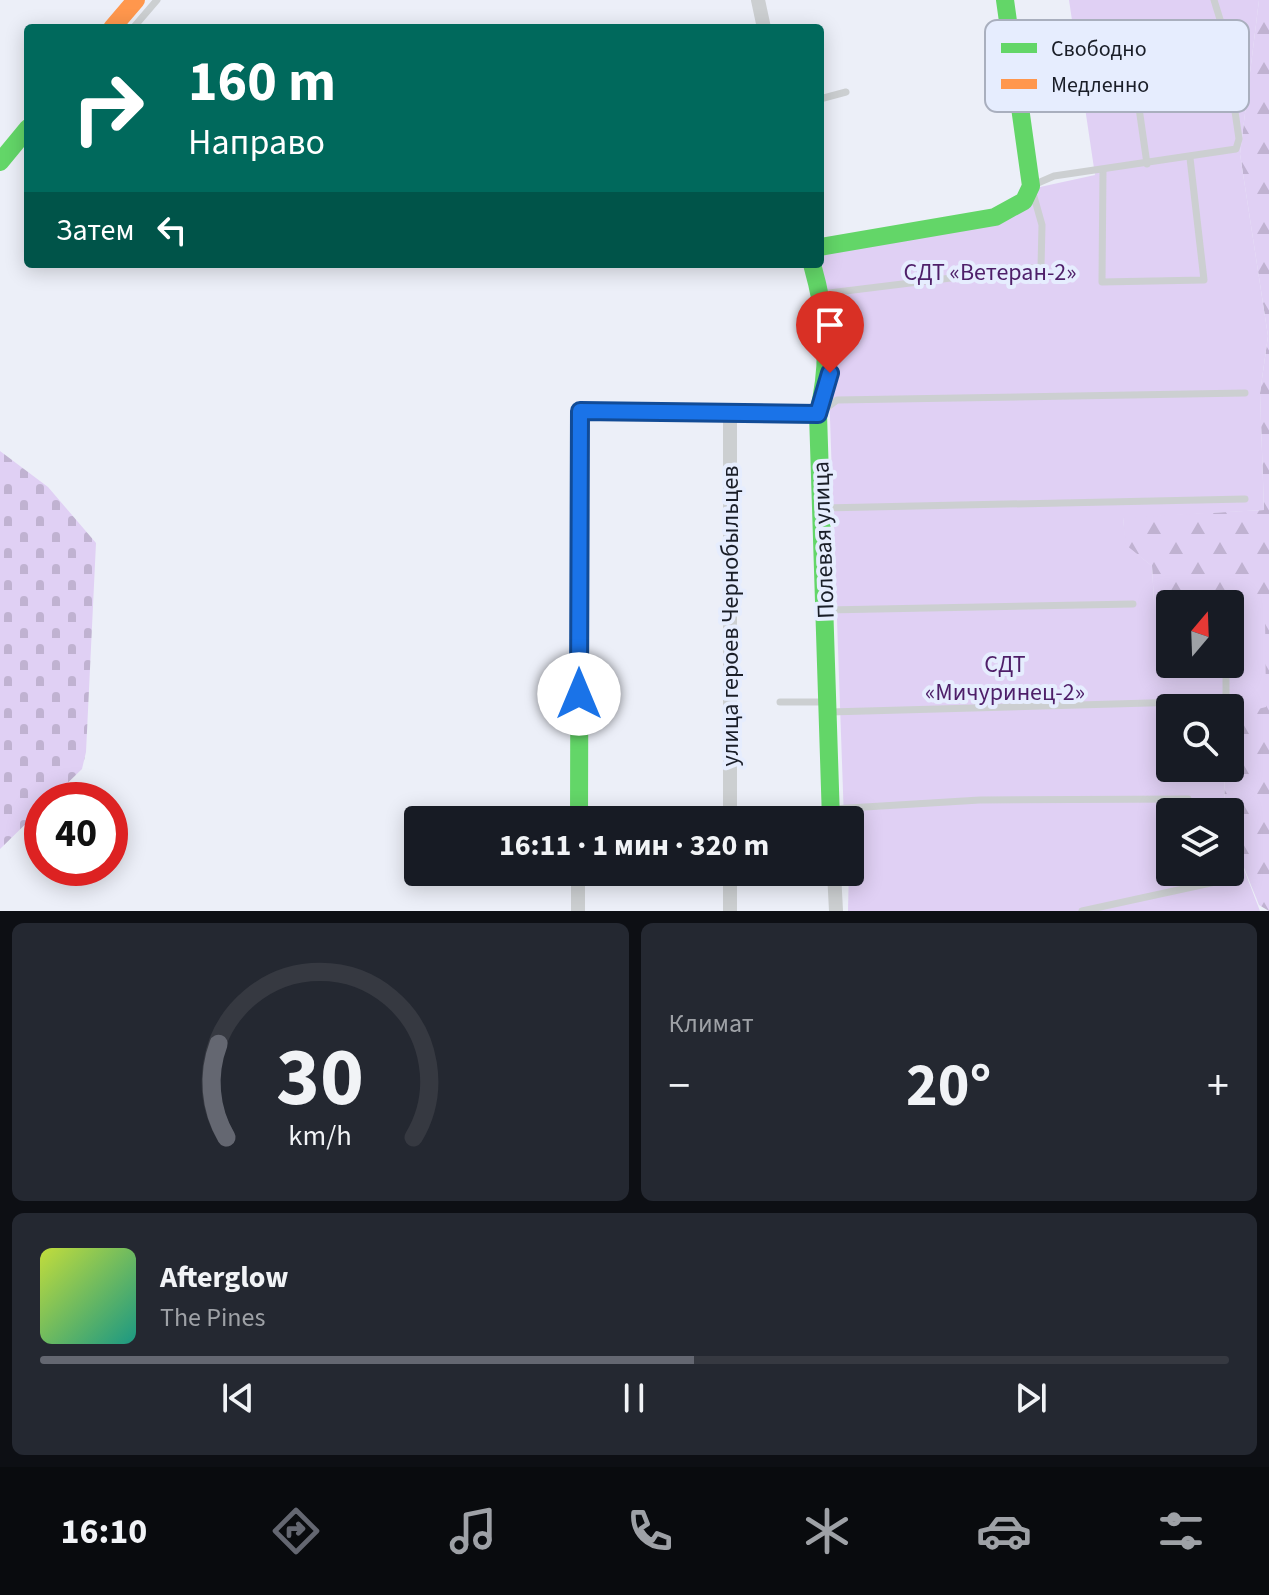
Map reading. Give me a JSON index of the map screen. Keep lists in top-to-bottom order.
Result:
{
  "streets": {
    "street": ["Полевая улица", "улица героев Чернобыльцев"]
  },
  "parks": ["СДТ «Ветеран-2»", "СДТ «Мичуринец-2»"],
  "legend": ["Свободно", "Медленно"],
  "north": "top",
  "page": {
    "turn": ["160 m", "Направо"],
    "then": "Затем",
    "limit": "40",
    "trip": "16:11 · 1 мин · 320 m",
    "tile": "Климат",
    "heat": ["−", "20°", "+"],
    "song": ["Afterglow", "The Pines"],
    "tabs": "16:10",
    "gauge": ["30", "km/h"]
  }
}
